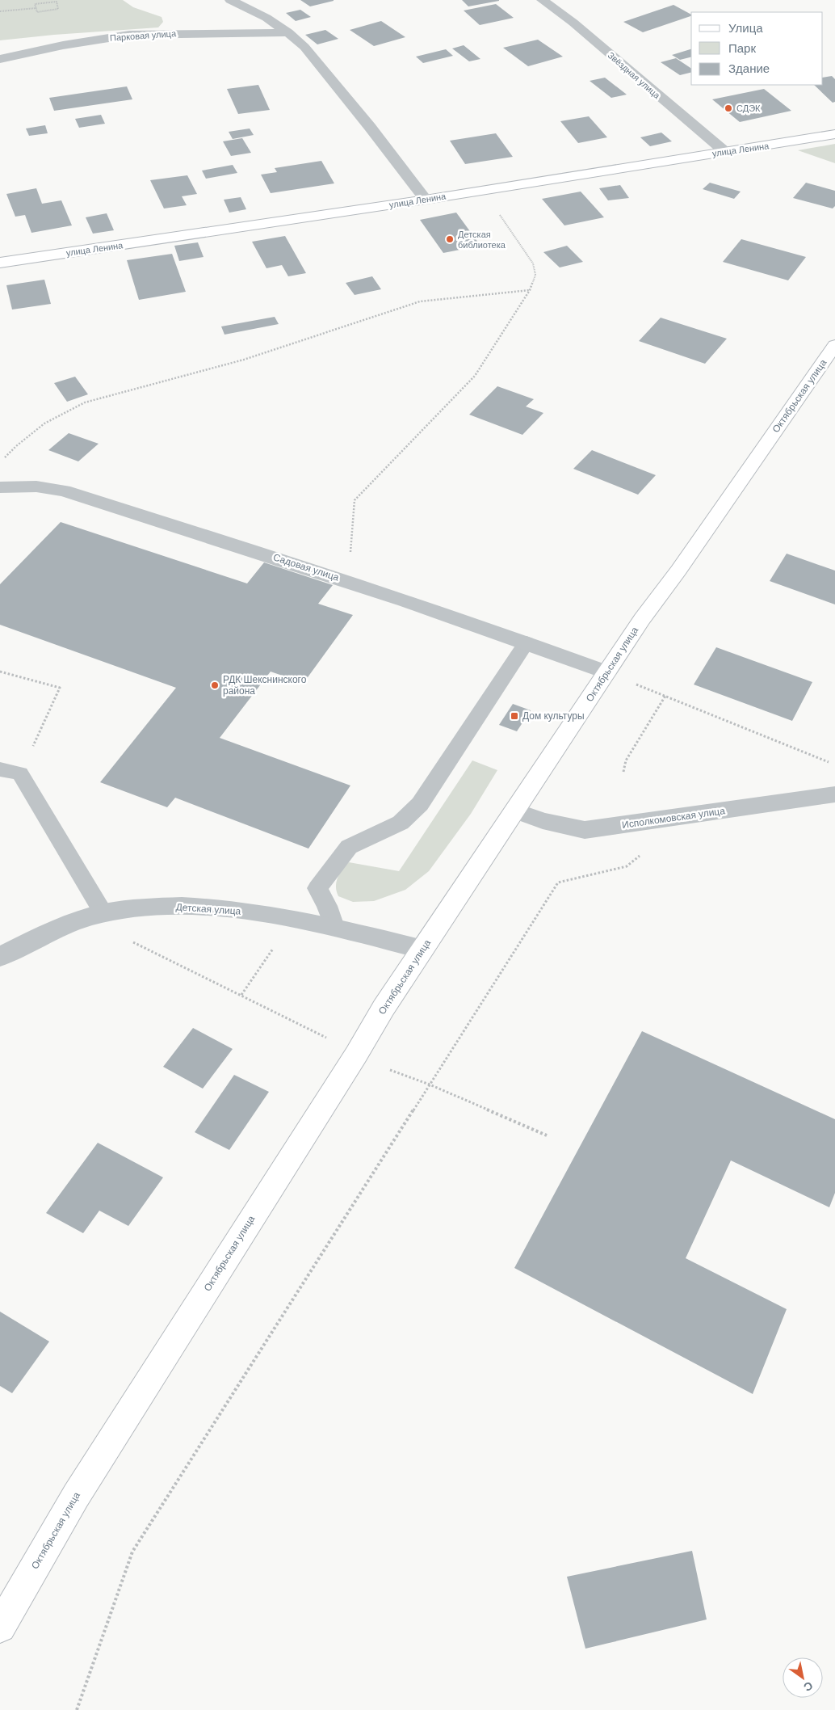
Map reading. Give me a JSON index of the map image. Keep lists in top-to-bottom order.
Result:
{
  "streets": {
    "street": [
      "Парковая улица",
      "Звёздная улица",
      "улица Ленина",
      "Октябрьская улица",
      "Садовая улица",
      "Исполкомовская улица",
      "Детская улица"
    ]
  },
  "crossings": [
    ["Звёздная улица", "улица Ленина"],
    ["Октябрьская улица", "Садовая улица"],
    ["Октябрьская улица", "Исполкомовская улица"],
    ["Октябрьская улица", "Детская улица"]
  ],
  "places": {
    "other": ["СДЭК", "Детская библиотека", "РДК Шекснинского района"],
    "transit": ["Дом культуры"]
  },
  "legend": ["Улица", "Парк", "Здание"],
  "north": "bottom right"
}
